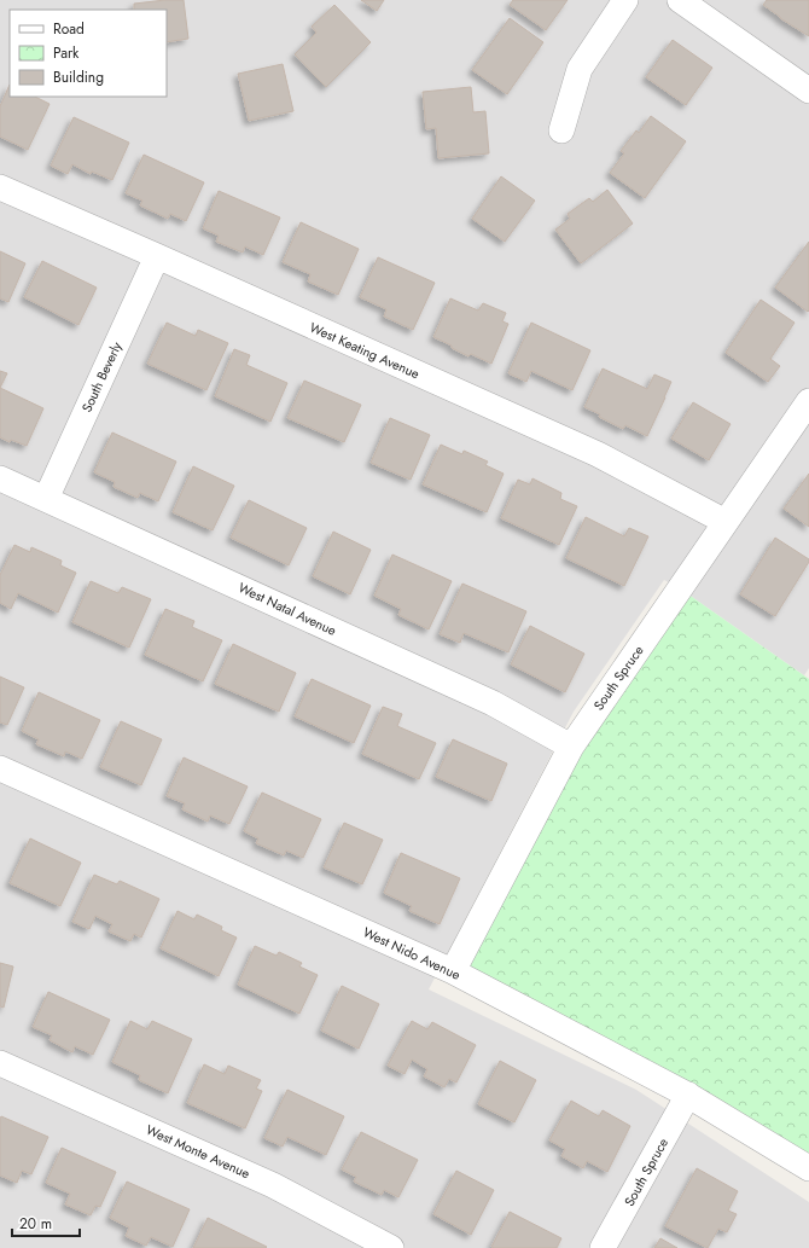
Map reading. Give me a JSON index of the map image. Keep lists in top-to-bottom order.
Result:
{
  "streets": {
    "street": [
      "West Keating Avenue",
      "South Beverly",
      "West Natal Avenue",
      "South Spruce",
      "West Nido Avenue",
      "West Monte Avenue"
    ]
  },
  "crossings": [
    ["West Keating Avenue", "South Beverly"],
    ["West Keating Avenue", "South Spruce"],
    ["South Beverly", "West Natal Avenue"],
    ["West Natal Avenue", "South Spruce"],
    ["South Spruce", "West Nido Avenue"]
  ],
  "legend": ["Road", "Park", "Building"],
  "scale_bar": "20 m"
}
